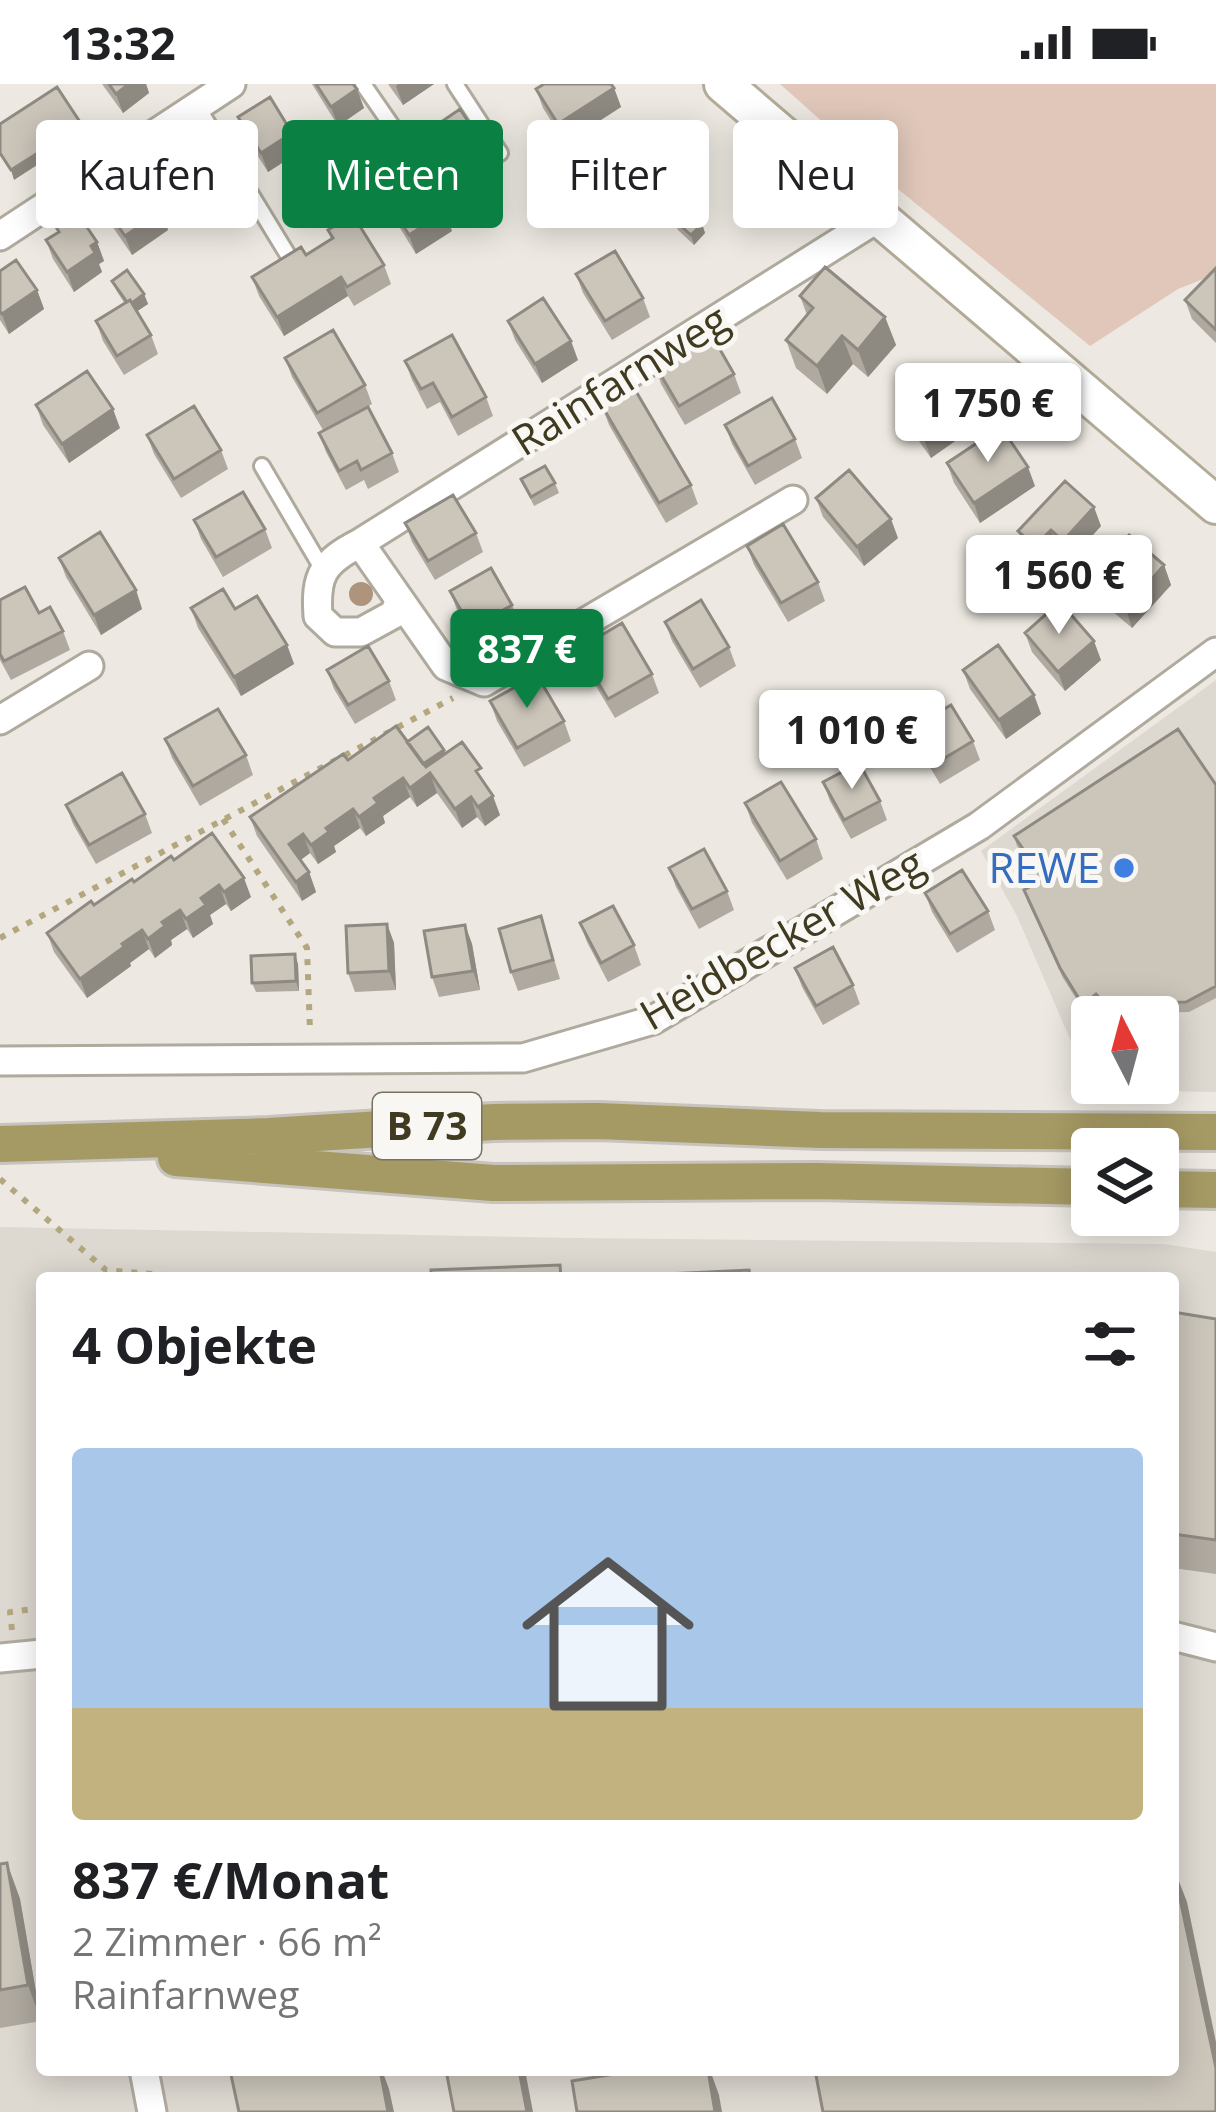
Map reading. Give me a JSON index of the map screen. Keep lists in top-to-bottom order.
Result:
{
  "streets": {
    "main road": ["B 73"],
    "street": ["Rainfarnweg", "Heidbecker Weg"]
  },
  "places": ["REWE"],
  "north": "top",
  "page": {
    "status": "13:32",
    "chip": [
      "Kaufen",
      "Mieten",
      "Filter",
      "Neu"
    ],
    "price": [
      "1 750 €",
      "1 560 €",
      "837 €",
      "1 010 €"
    ],
    "heading": "4 Objekte",
    "list": [
      {
        "name": "837 €/Monat",
        "note": "2 Zimmer · 66 m² · Rainfarnweg"
      }
    ]
  }
}
